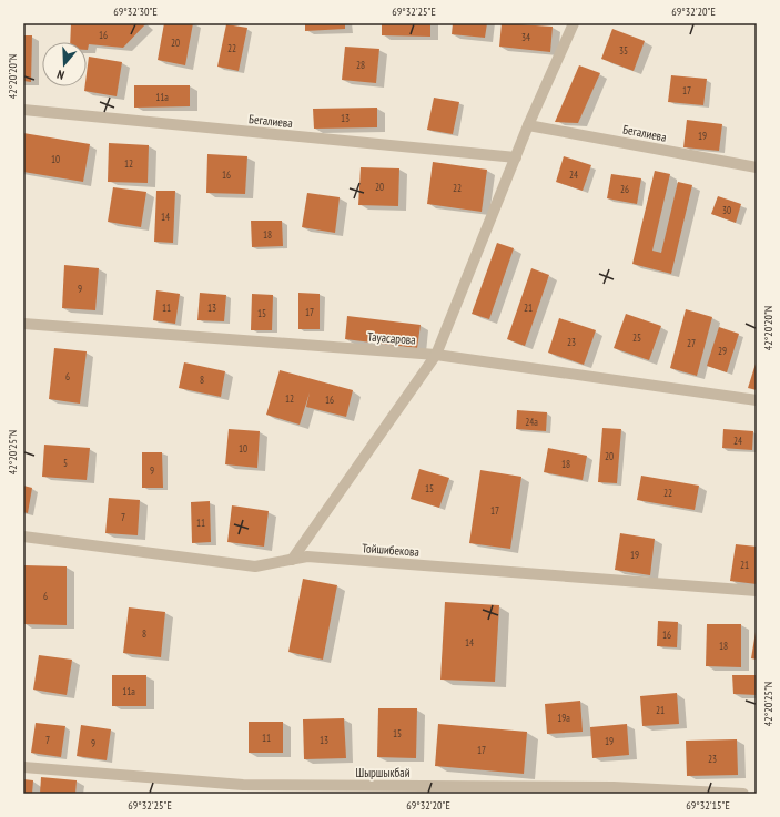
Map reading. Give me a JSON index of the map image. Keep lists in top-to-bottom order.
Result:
{
  "streets": {
    "street": [
      "Бегалиева",
      "Тауасарова",
      "Тойшибекова",
      "Шыршыкбай"
    ]
  },
  "house_numbers": [
    "16",
    "34",
    "20",
    "22",
    "35",
    "28",
    "17",
    "11а",
    "13",
    "19",
    "10",
    "12",
    "16",
    "24",
    "20",
    "22",
    "26",
    "30",
    "14",
    "18",
    "9",
    "11",
    "13",
    "21",
    "17",
    "15",
    "25",
    "23",
    "27",
    "29",
    "6",
    "8",
    "12",
    "16",
    "24а",
    "24",
    "10",
    "20",
    "5",
    "18",
    "9",
    "15",
    "22",
    "17",
    "7",
    "11",
    "19",
    "21",
    "6",
    "8",
    "16",
    "14",
    "18",
    "11а",
    "21",
    "19а",
    "15",
    "11",
    "7",
    "13",
    "19",
    "9",
    "17",
    "23"
  ],
  "north": "bottom",
  "coordinates": [
    "69°32'30\"E",
    "69°32'25\"E",
    "69°32'20\"E",
    "42°20'20\"N",
    "42°20'25\"N",
    "69°32'15\"E"
  ]
}
